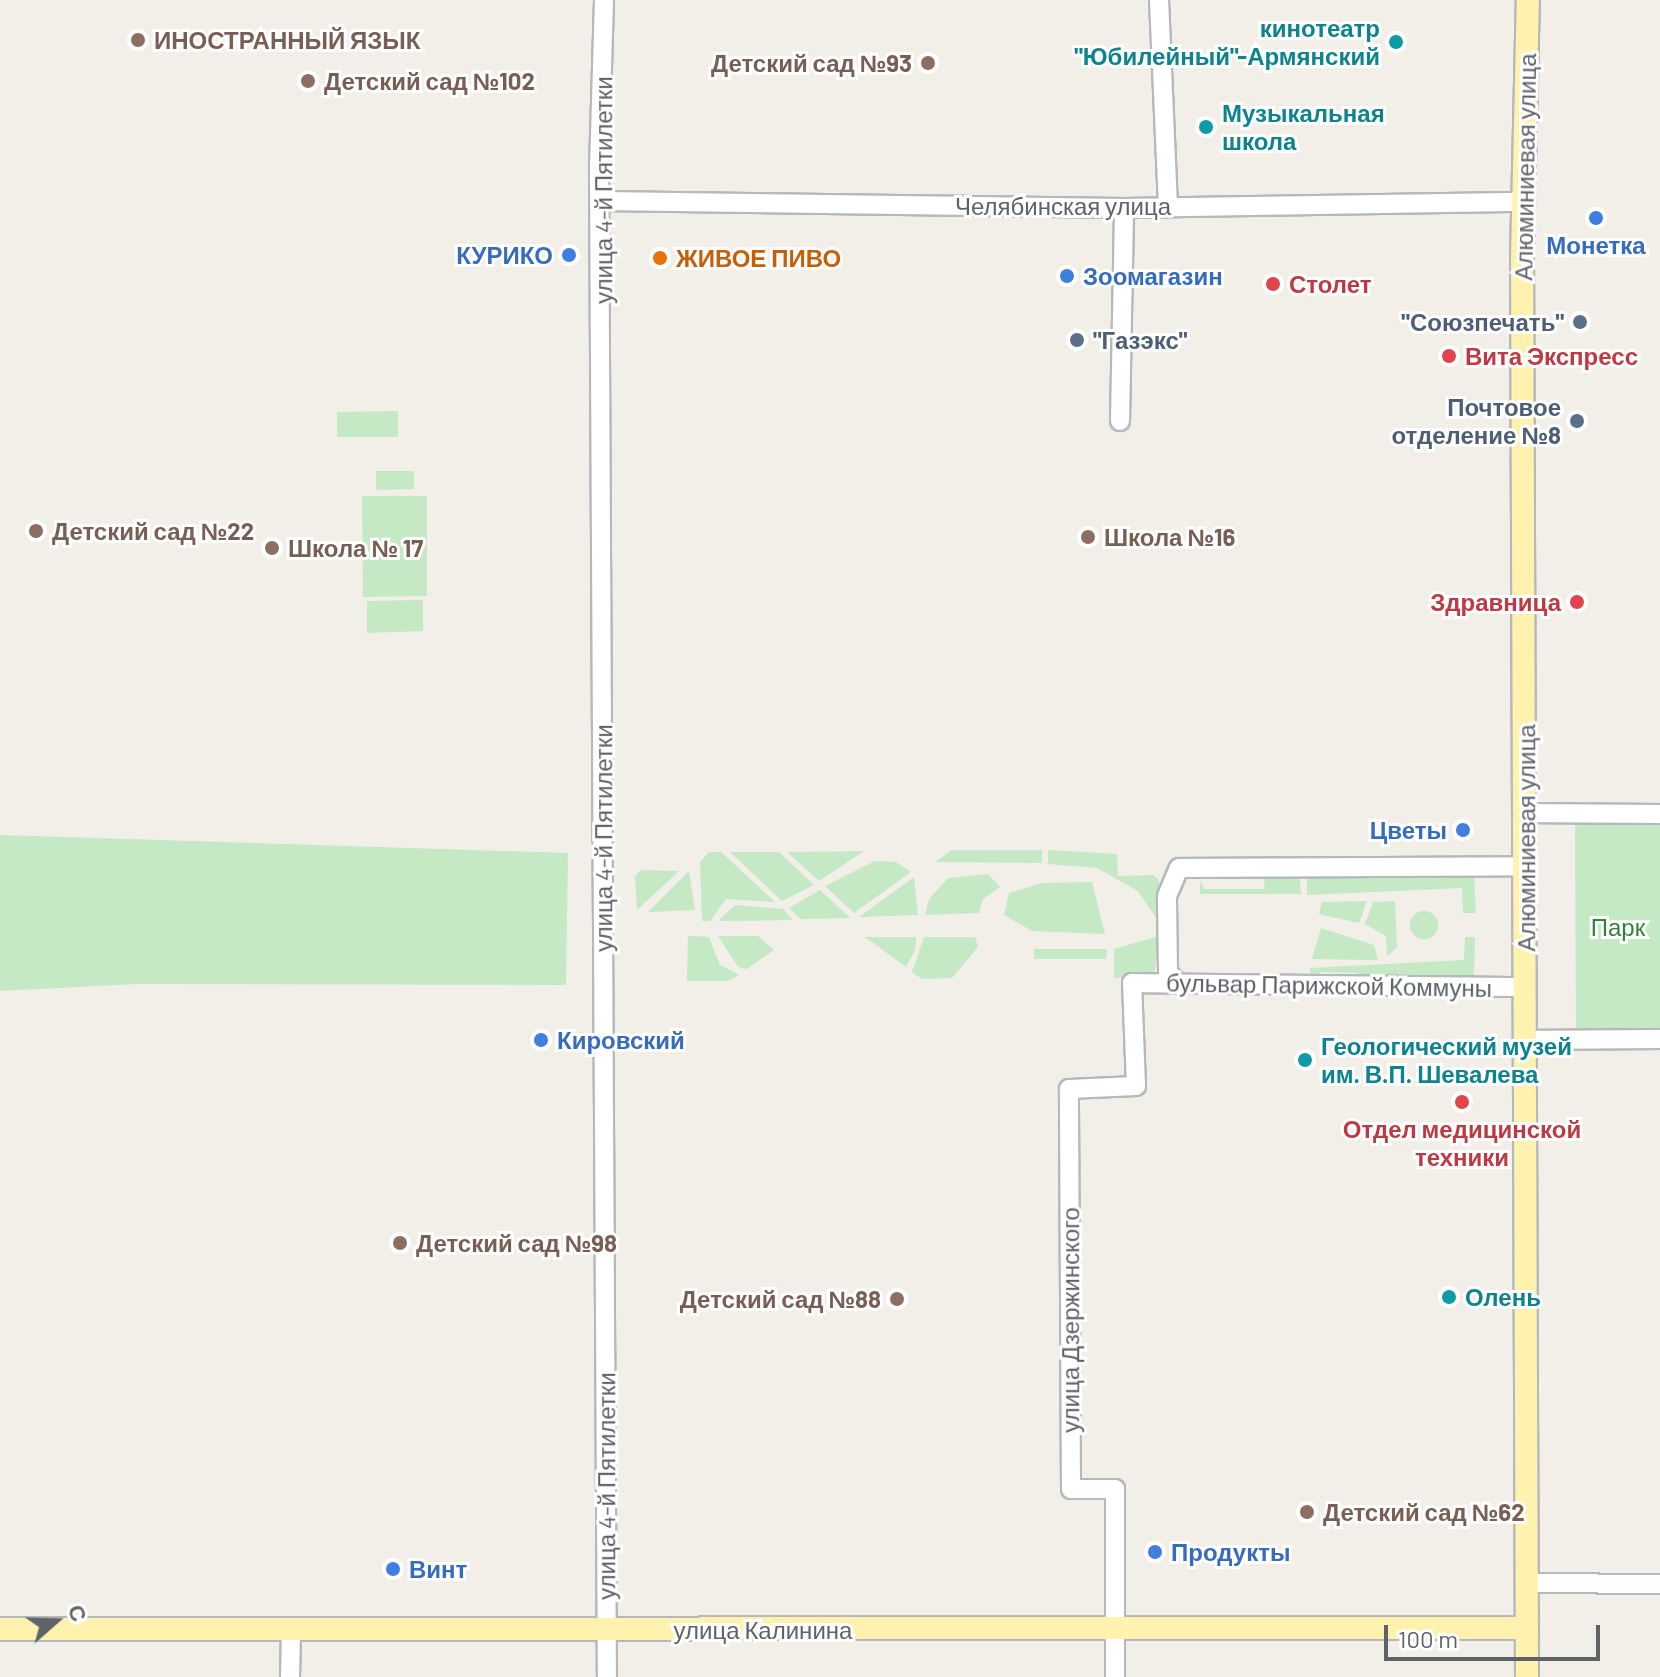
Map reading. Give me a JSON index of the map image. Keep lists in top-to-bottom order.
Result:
{
  "streets": {
    "main road": ["Алюминиевая улица", "улица Калинина"],
    "street": [
      "улица 4-й Пятилетки",
      "Челябинская улица",
      "бульвар Парижской Коммуны",
      "улица Дзержинского"
    ]
  },
  "crossings": [
    ["Алюминиевая улица", "Челябинская улица"],
    ["Алюминиевая улица", "бульвар Парижской Коммуны"],
    ["Алюминиевая улица", "улица Калинина"],
    ["улица 4-й Пятилетки", "Челябинская улица"],
    ["улица 4-й Пятилетки", "улица Калинина"],
    ["бульвар Парижской Коммуны", "улица Дзержинского"],
    ["улица Дзержинского", "улица Калинина"]
  ],
  "parks": ["Парк"],
  "places": [
    "ИНОСТРАННЫЙ ЯЗЫК",
    "кинотеатр \"Юбилейный\"-Армянский",
    "Детский сад №93",
    "Детский сад №102",
    "Музыкальная школа",
    "Монетка",
    "КУРИКО",
    "ЖИВОЕ ПИВО",
    "Зоомагазин",
    "Столет",
    "\"Союзпечать\"",
    "\"Газэкс\"",
    "Вита Экспресс",
    "Почтовое отделение №8",
    "Детский сад №22",
    "Школа №16",
    "Школа № 17",
    "Здравница",
    "Цветы",
    "Кировский",
    "Геологический музей им. В.П. Шевалева",
    "Отдел медицинской техники",
    "Детский сад №98",
    "Олень",
    "Детский сад №88",
    "Детский сад №62",
    "Продукты",
    "Винт"
  ],
  "scale_bar": "100 m",
  "north": "right"
}
